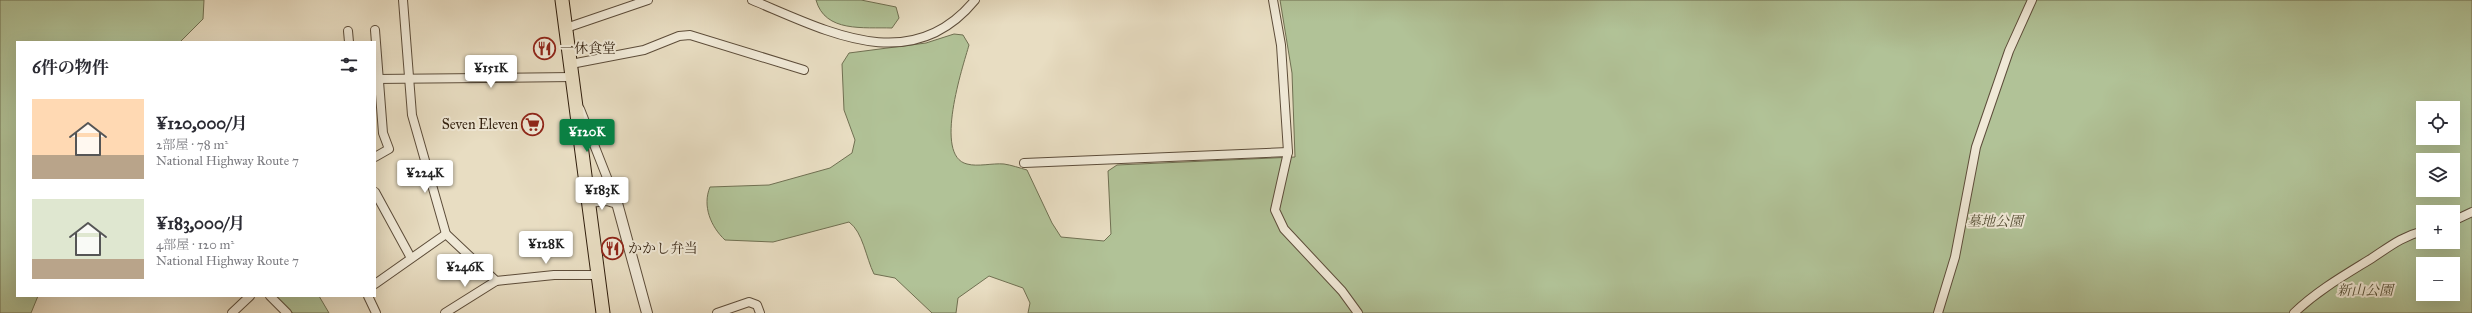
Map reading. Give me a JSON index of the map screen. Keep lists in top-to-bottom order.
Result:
{
  "parks": ["墓地公園", "新山公園"],
  "places": {
    "restaurant": ["一休食堂", "かかし弁当"],
    "supermarket": ["Seven Eleven"]
  },
  "page": {
    "heading": "6件の物件",
    "price": [
      "¥151K",
      "¥120K",
      "¥224K",
      "¥183K",
      "¥128K",
      "¥246K"
    ],
    "list": [
      {
        "name": "¥120,000/月",
        "note": "2部屋 · 78 m² · National Highway Route 7"
      },
      {
        "name": "¥183,000/月",
        "note": "4部屋 · 120 m² · National Highway Route 7"
      }
    ],
    "map_buttons": ["+", "−"]
  }
}
